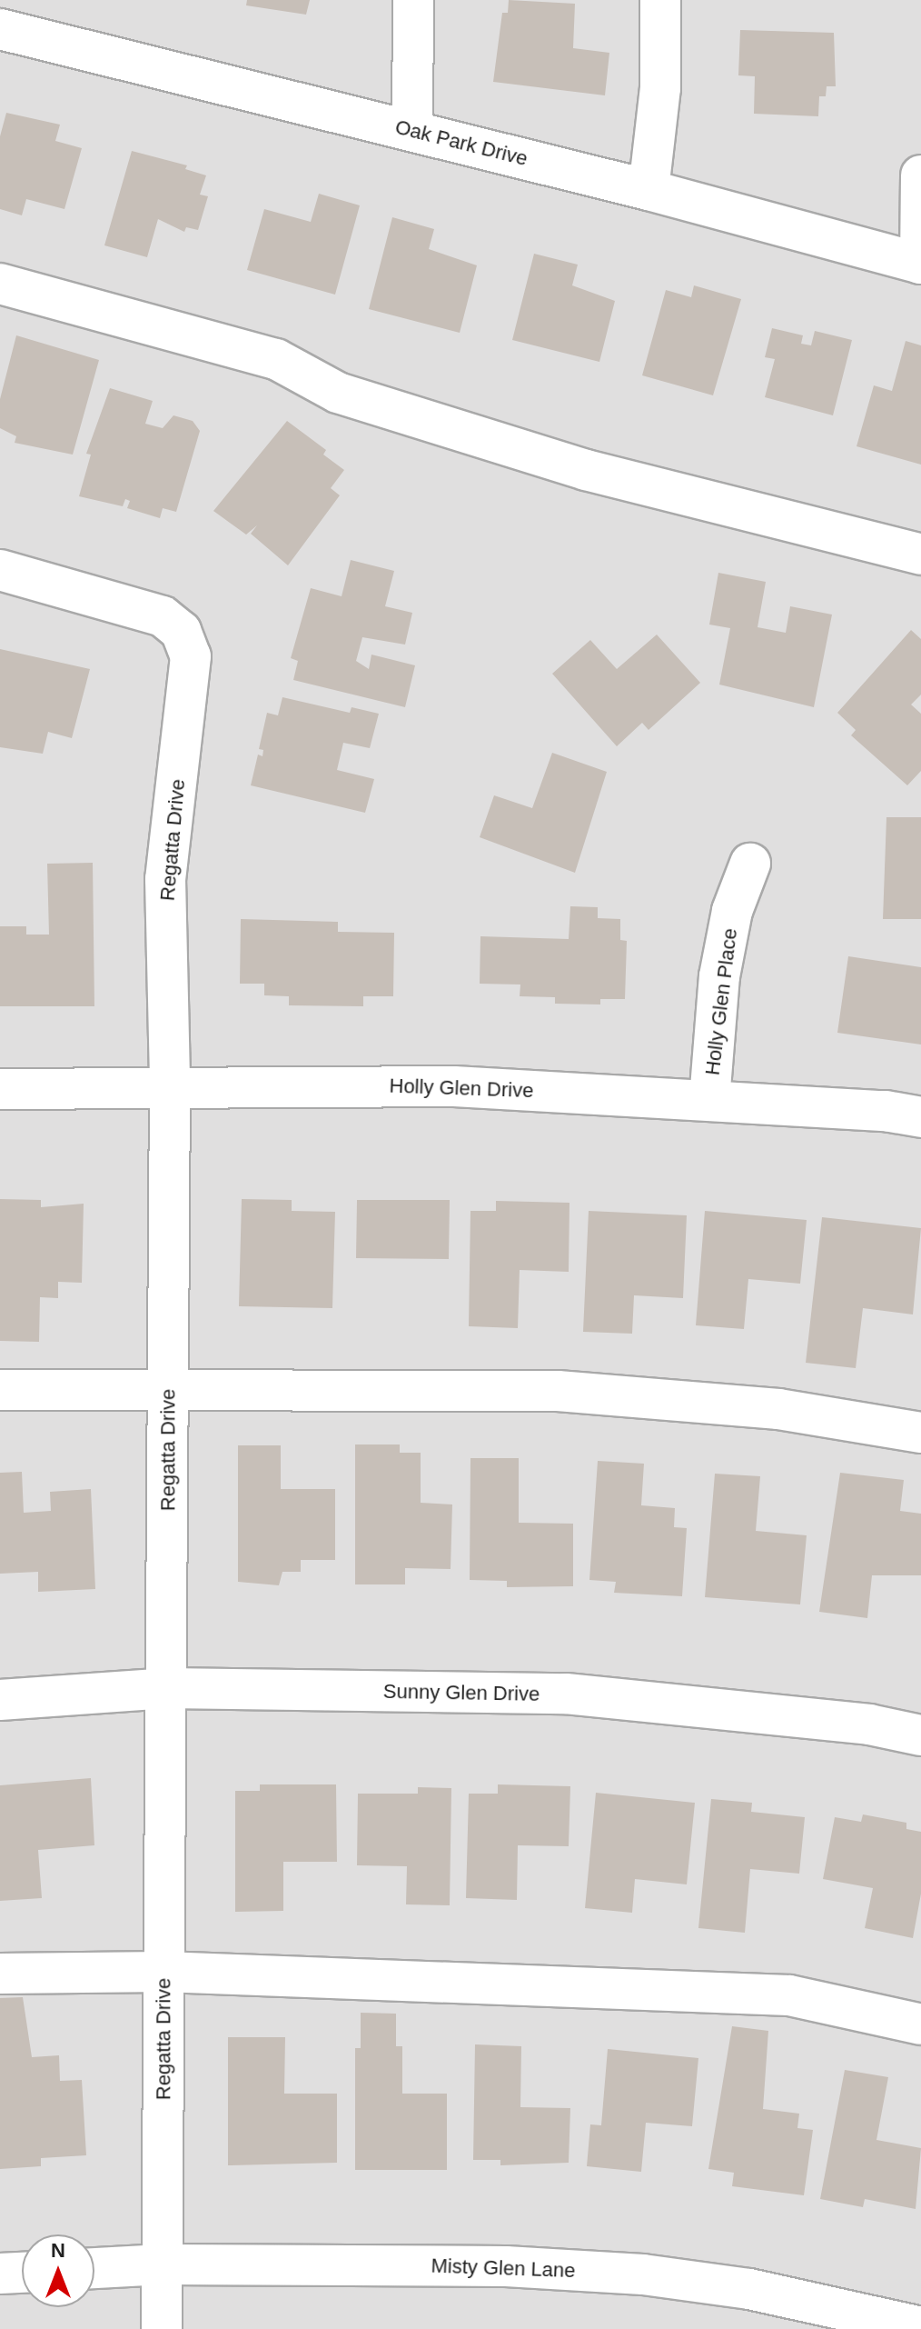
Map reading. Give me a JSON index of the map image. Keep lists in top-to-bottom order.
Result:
{
  "streets": {
    "street": [
      "Oak Park Drive",
      "Regatta Drive",
      "Holly Glen Place",
      "Holly Glen Drive",
      "Sunny Glen Drive",
      "Misty Glen Lane"
    ]
  },
  "crossings": [
    ["Regatta Drive", "Holly Glen Drive"],
    ["Regatta Drive", "Sunny Glen Drive"],
    ["Regatta Drive", "Misty Glen Lane"],
    ["Holly Glen Place", "Holly Glen Drive"]
  ],
  "north": "top"
}
